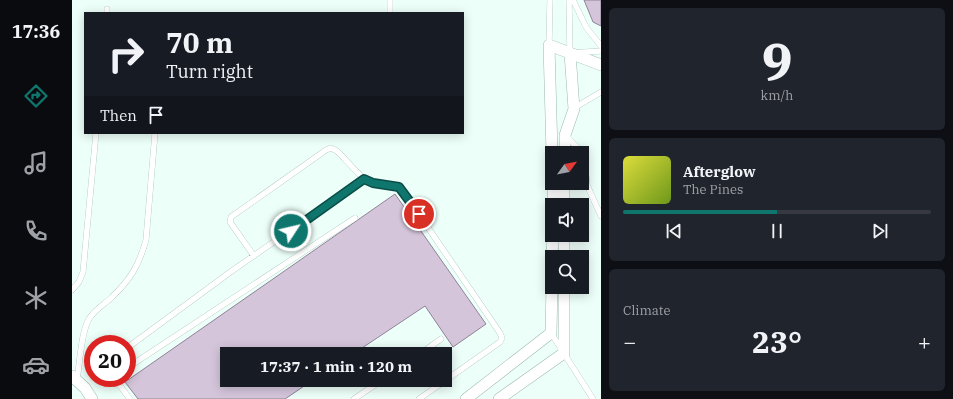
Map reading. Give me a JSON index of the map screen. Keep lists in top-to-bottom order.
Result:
{
  "north": "top right",
  "page": {
    "tabs": "17:36",
    "tile": [
      ["9", "km/h"],
      "Climate"
    ],
    "turn": ["70 m", "Turn right"],
    "then": "Then",
    "song": ["Afterglow", "The Pines"],
    "heat": ["−", "23°", "+"],
    "limit": "20",
    "trip": "17:37 · 1 min · 120 m"
  }
}
